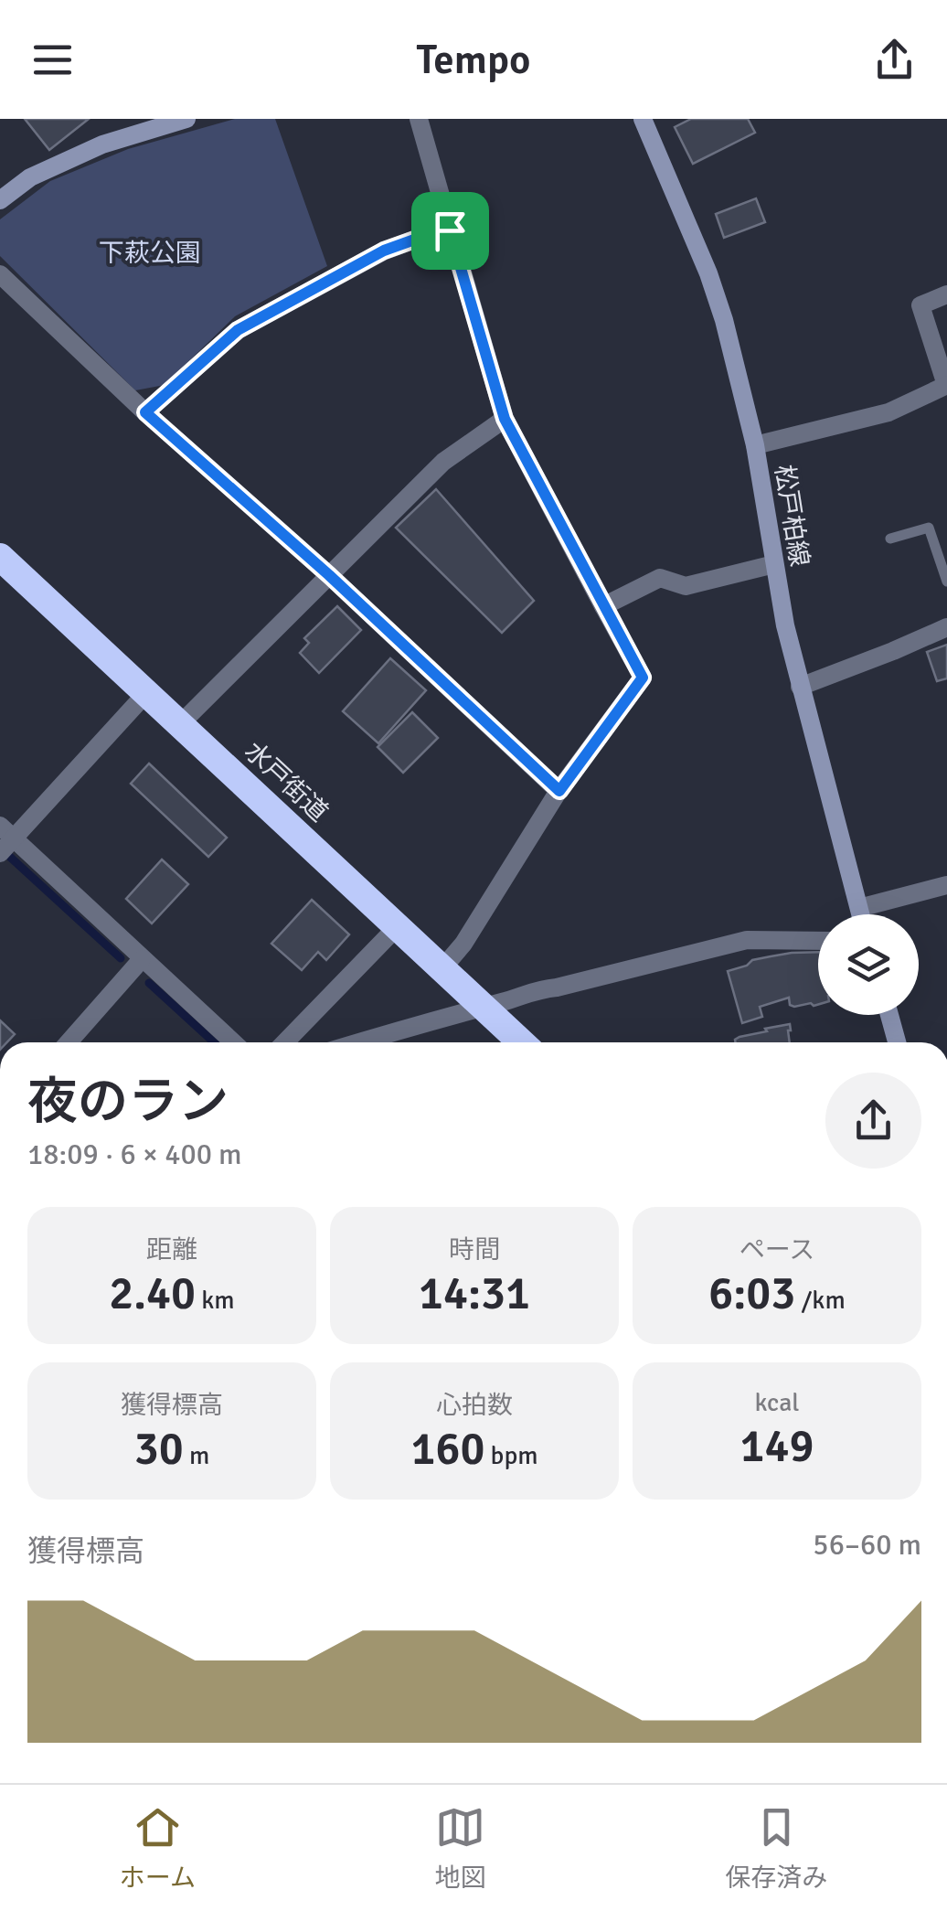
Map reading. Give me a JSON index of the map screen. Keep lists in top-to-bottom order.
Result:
{
  "streets": {
    "highway": ["水戸街道"],
    "main road": ["松戸柏線"]
  },
  "parks": ["下萩公園"],
  "page": {
    "header": "Tempo",
    "heading": ["夜のラン", "18:09 · 6 × 400 m"],
    "stats": [
      ["距離", "2.40 km"],
      ["時間", "14:31"],
      ["ペース", "6:03 /km"],
      ["獲得標高", "30 m"],
      ["心拍数", "160 bpm"],
      ["kcal", "149"]
    ],
    "chart": ["獲得標高", "56–60 m"],
    "tabs": ["ホーム", "地図", "保存済み"]
  }
}
